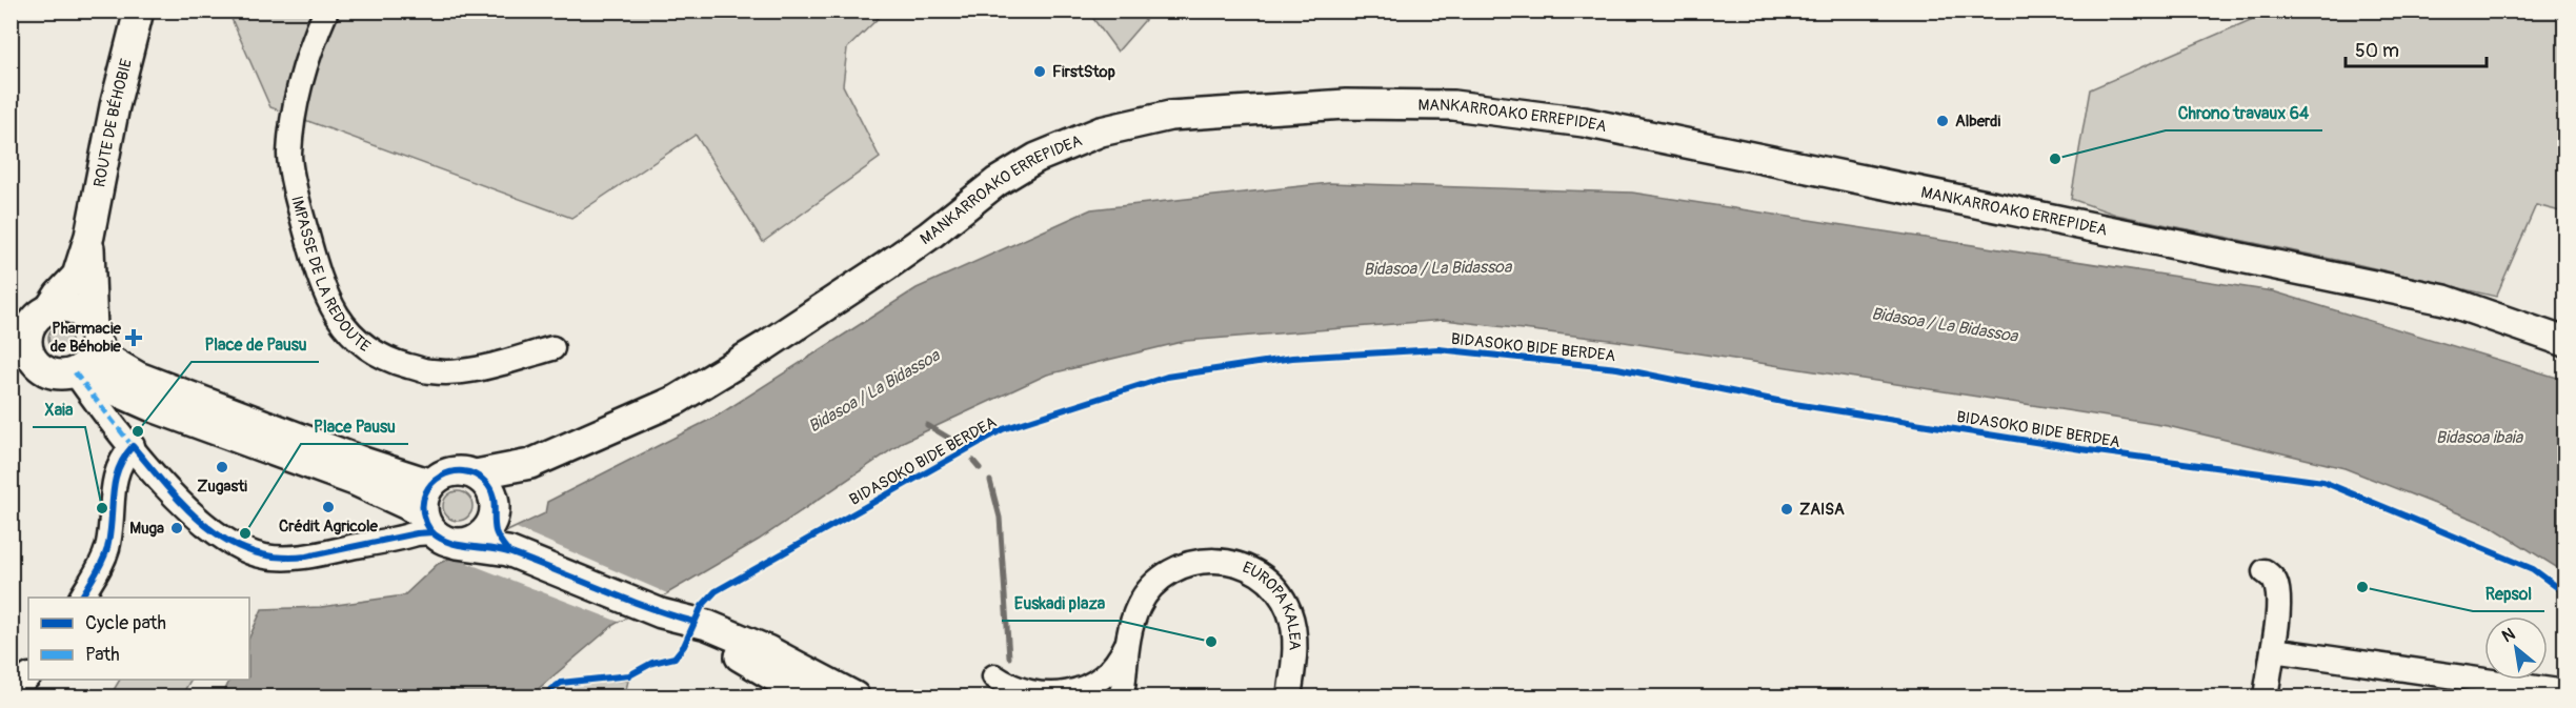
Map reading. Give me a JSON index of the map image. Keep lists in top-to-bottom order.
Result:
{
  "streets": {
    "main road": ["MANKARROAKO ERREPIDEA", "ROUTE DE BÉHOBIE"],
    "street": ["IMPASSE DE LA REDOUTE", "EUROPA KALEA"],
    "cycle path": ["BIDASOKO BIDE BERDEA"]
  },
  "water": ["Bidasoa / La Bidassoa", "Bidasoa ibaia"],
  "places": {
    "other": [
      "FirstStop",
      "Alberdi",
      "Chrono travaux 64",
      "Place de Pausu",
      "Zugasti",
      "Crédit Agricole",
      "Xaia",
      "ZAISA",
      "Muga",
      "Place Pausu",
      "Repsol",
      "Euskadi plaza"
    ],
    "health": ["Pharmacie de Béhobie"]
  },
  "legend": ["Cycle path", "Path"],
  "scale_bar": "50 m",
  "north": "top left"
}
